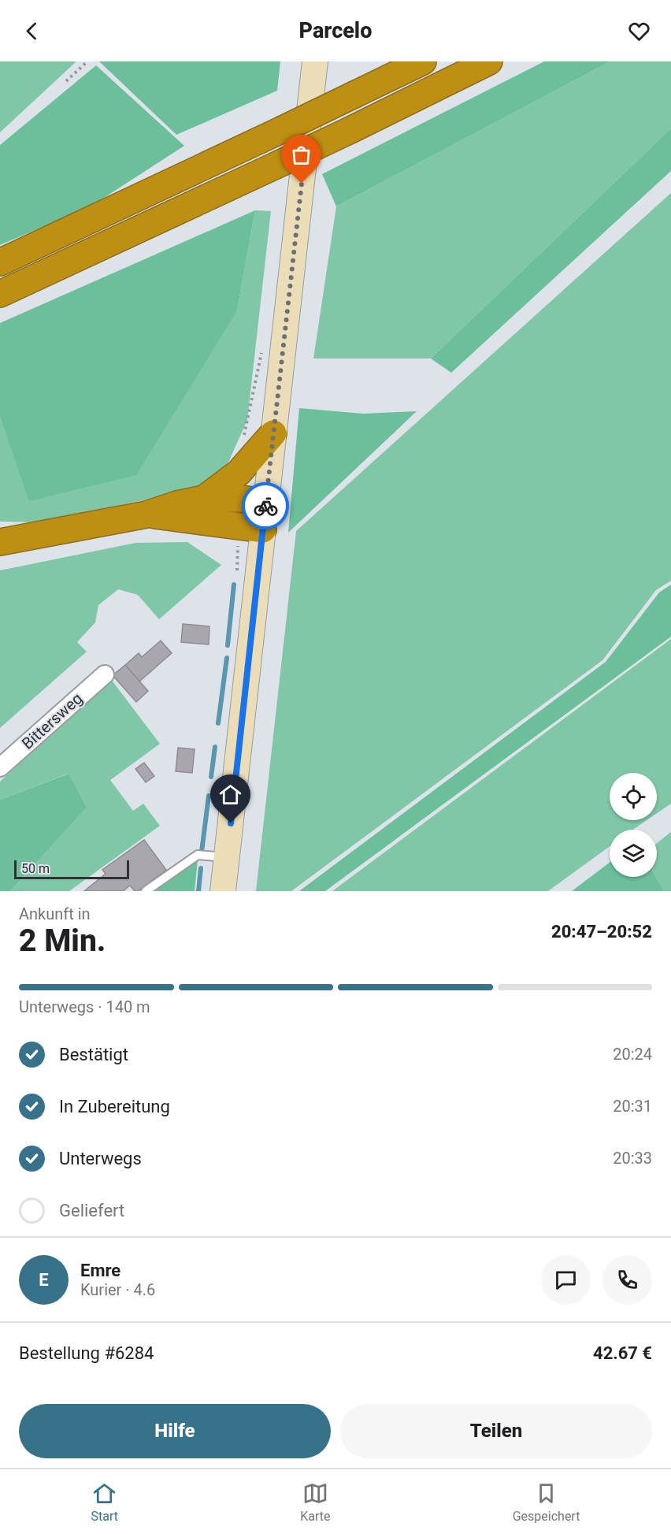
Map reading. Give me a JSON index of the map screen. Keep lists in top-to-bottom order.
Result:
{
  "streets": {
    "street": ["Bittersweg"]
  },
  "scale_bar": "50 m",
  "page": {
    "header": "Parcelo",
    "scale": "50 m",
    "heading": ["2 Min.", "Ankunft in", "20:47–20:52"],
    "panel": [
      "Emre",
      "Kurier · 4.6",
      "Bestellung #6284",
      "42.67 €"
    ],
    "bar": "Unterwegs · 140 m",
    "list": [
      ["Bestätigt", "20:24"],
      ["In Zubereitung", "20:31"],
      ["Unterwegs", "20:33"],
      "Geliefert"
    ],
    "round": "E",
    "buttons": ["Hilfe", "Teilen"],
    "tabs": ["Start", "Karte", "Gespeichert"]
  }
}
